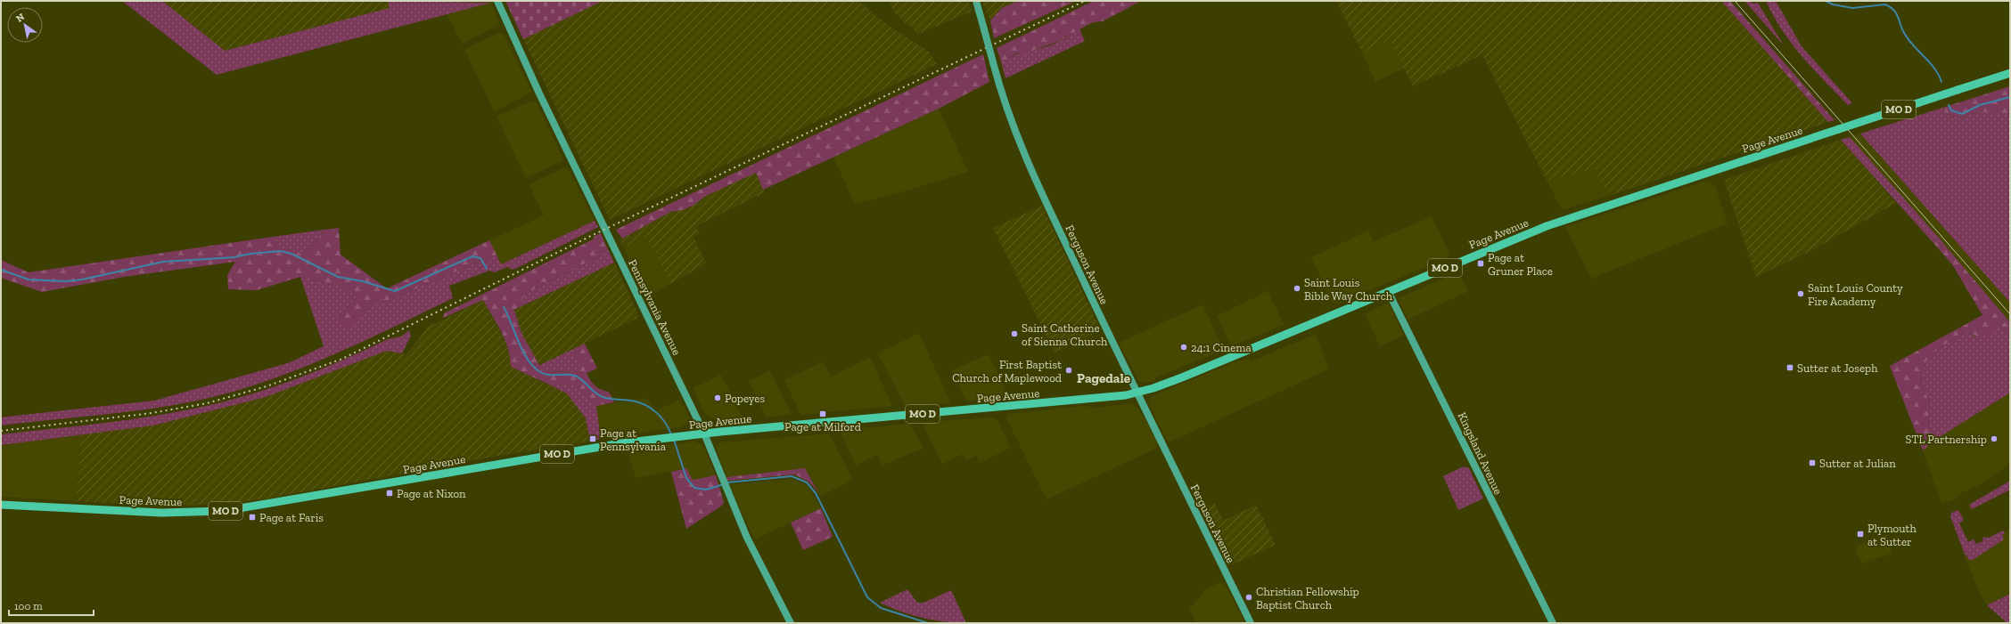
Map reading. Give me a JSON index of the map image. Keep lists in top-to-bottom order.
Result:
{
  "streets": {
    "main road": ["MO D", "Page Avenue"],
    "street": ["Ferguson Avenue", "Pennsylvania Avenue", "Kingsland Avenue"]
  },
  "crossings": [
    ["Page Avenue", "Ferguson Avenue"],
    ["Page Avenue", "Pennsylvania Avenue"],
    ["Page Avenue", "Kingsland Avenue"]
  ],
  "districts": ["Pagedale"],
  "places": {
    "transit": [
      "Page at Gruner Place",
      "Sutter at Joseph",
      "Page at Milford",
      "Page at Pennsylvania",
      "Sutter at Julian",
      "Page at Nixon",
      "Page at Faris",
      "Plymouth at Sutter"
    ],
    "other": [
      "Saint Louis Bible Way Church",
      "Saint Louis County Fire Academy",
      "Saint Catherine of Sienna Church",
      "24:1 Cinema",
      "First Baptist Church of Maplewood",
      "Popeyes",
      "STL Partnership",
      "Christian Fellowship Baptist Church"
    ]
  },
  "scale_bar": "100 m",
  "north": "top left"
}
